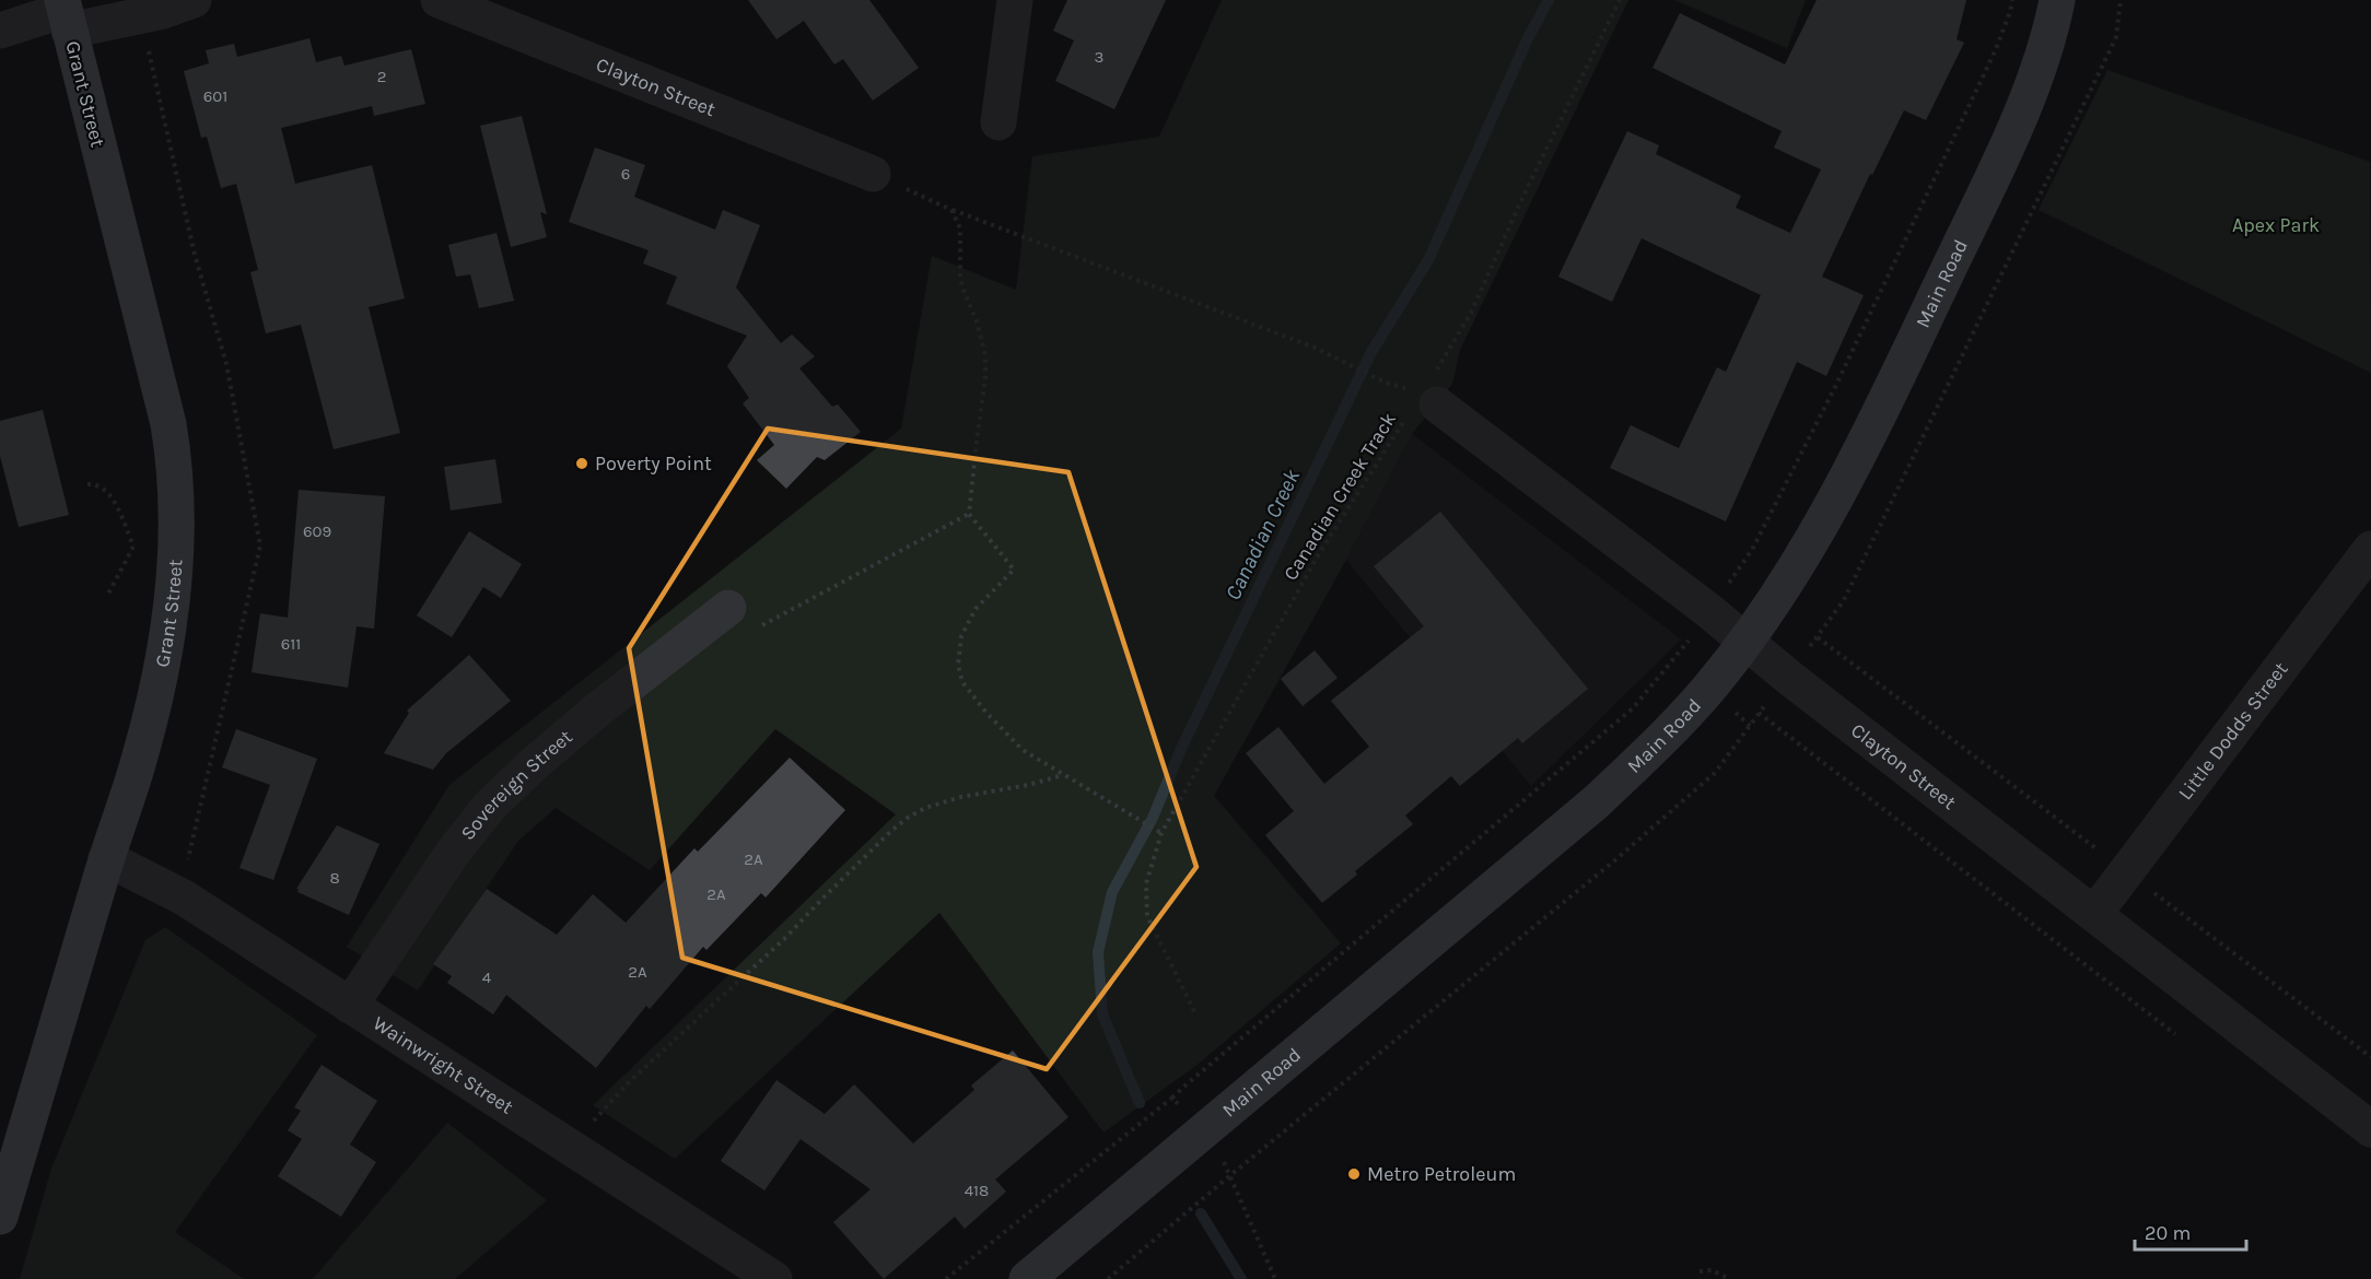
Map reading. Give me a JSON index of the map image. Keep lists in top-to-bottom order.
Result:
{
  "streets": {
    "main road": ["Grant Street", "Main Road"],
    "street": [
      "Clayton Street",
      "Little Dodds Street",
      "Sovereign Street",
      "Wainwright Street"
    ],
    "path": ["Canadian Creek Track"]
  },
  "crossings": [
    ["Clayton Street", "Main Road"],
    ["Clayton Street", "Canadian Creek Track"],
    ["Clayton Street", "Little Dodds Street"],
    ["Grant Street", "Wainwright Street"],
    ["Sovereign Street", "Wainwright Street"]
  ],
  "water": ["Canadian Creek"],
  "parks": ["Apex Park"],
  "places": ["Poverty Point", "Metro Petroleum"],
  "house_numbers": [
    "3",
    "2",
    "601",
    "6",
    "609",
    "611",
    "2A",
    "8",
    "2A",
    "2A",
    "4",
    "418"
  ],
  "scale_bar": "20 m"
}
